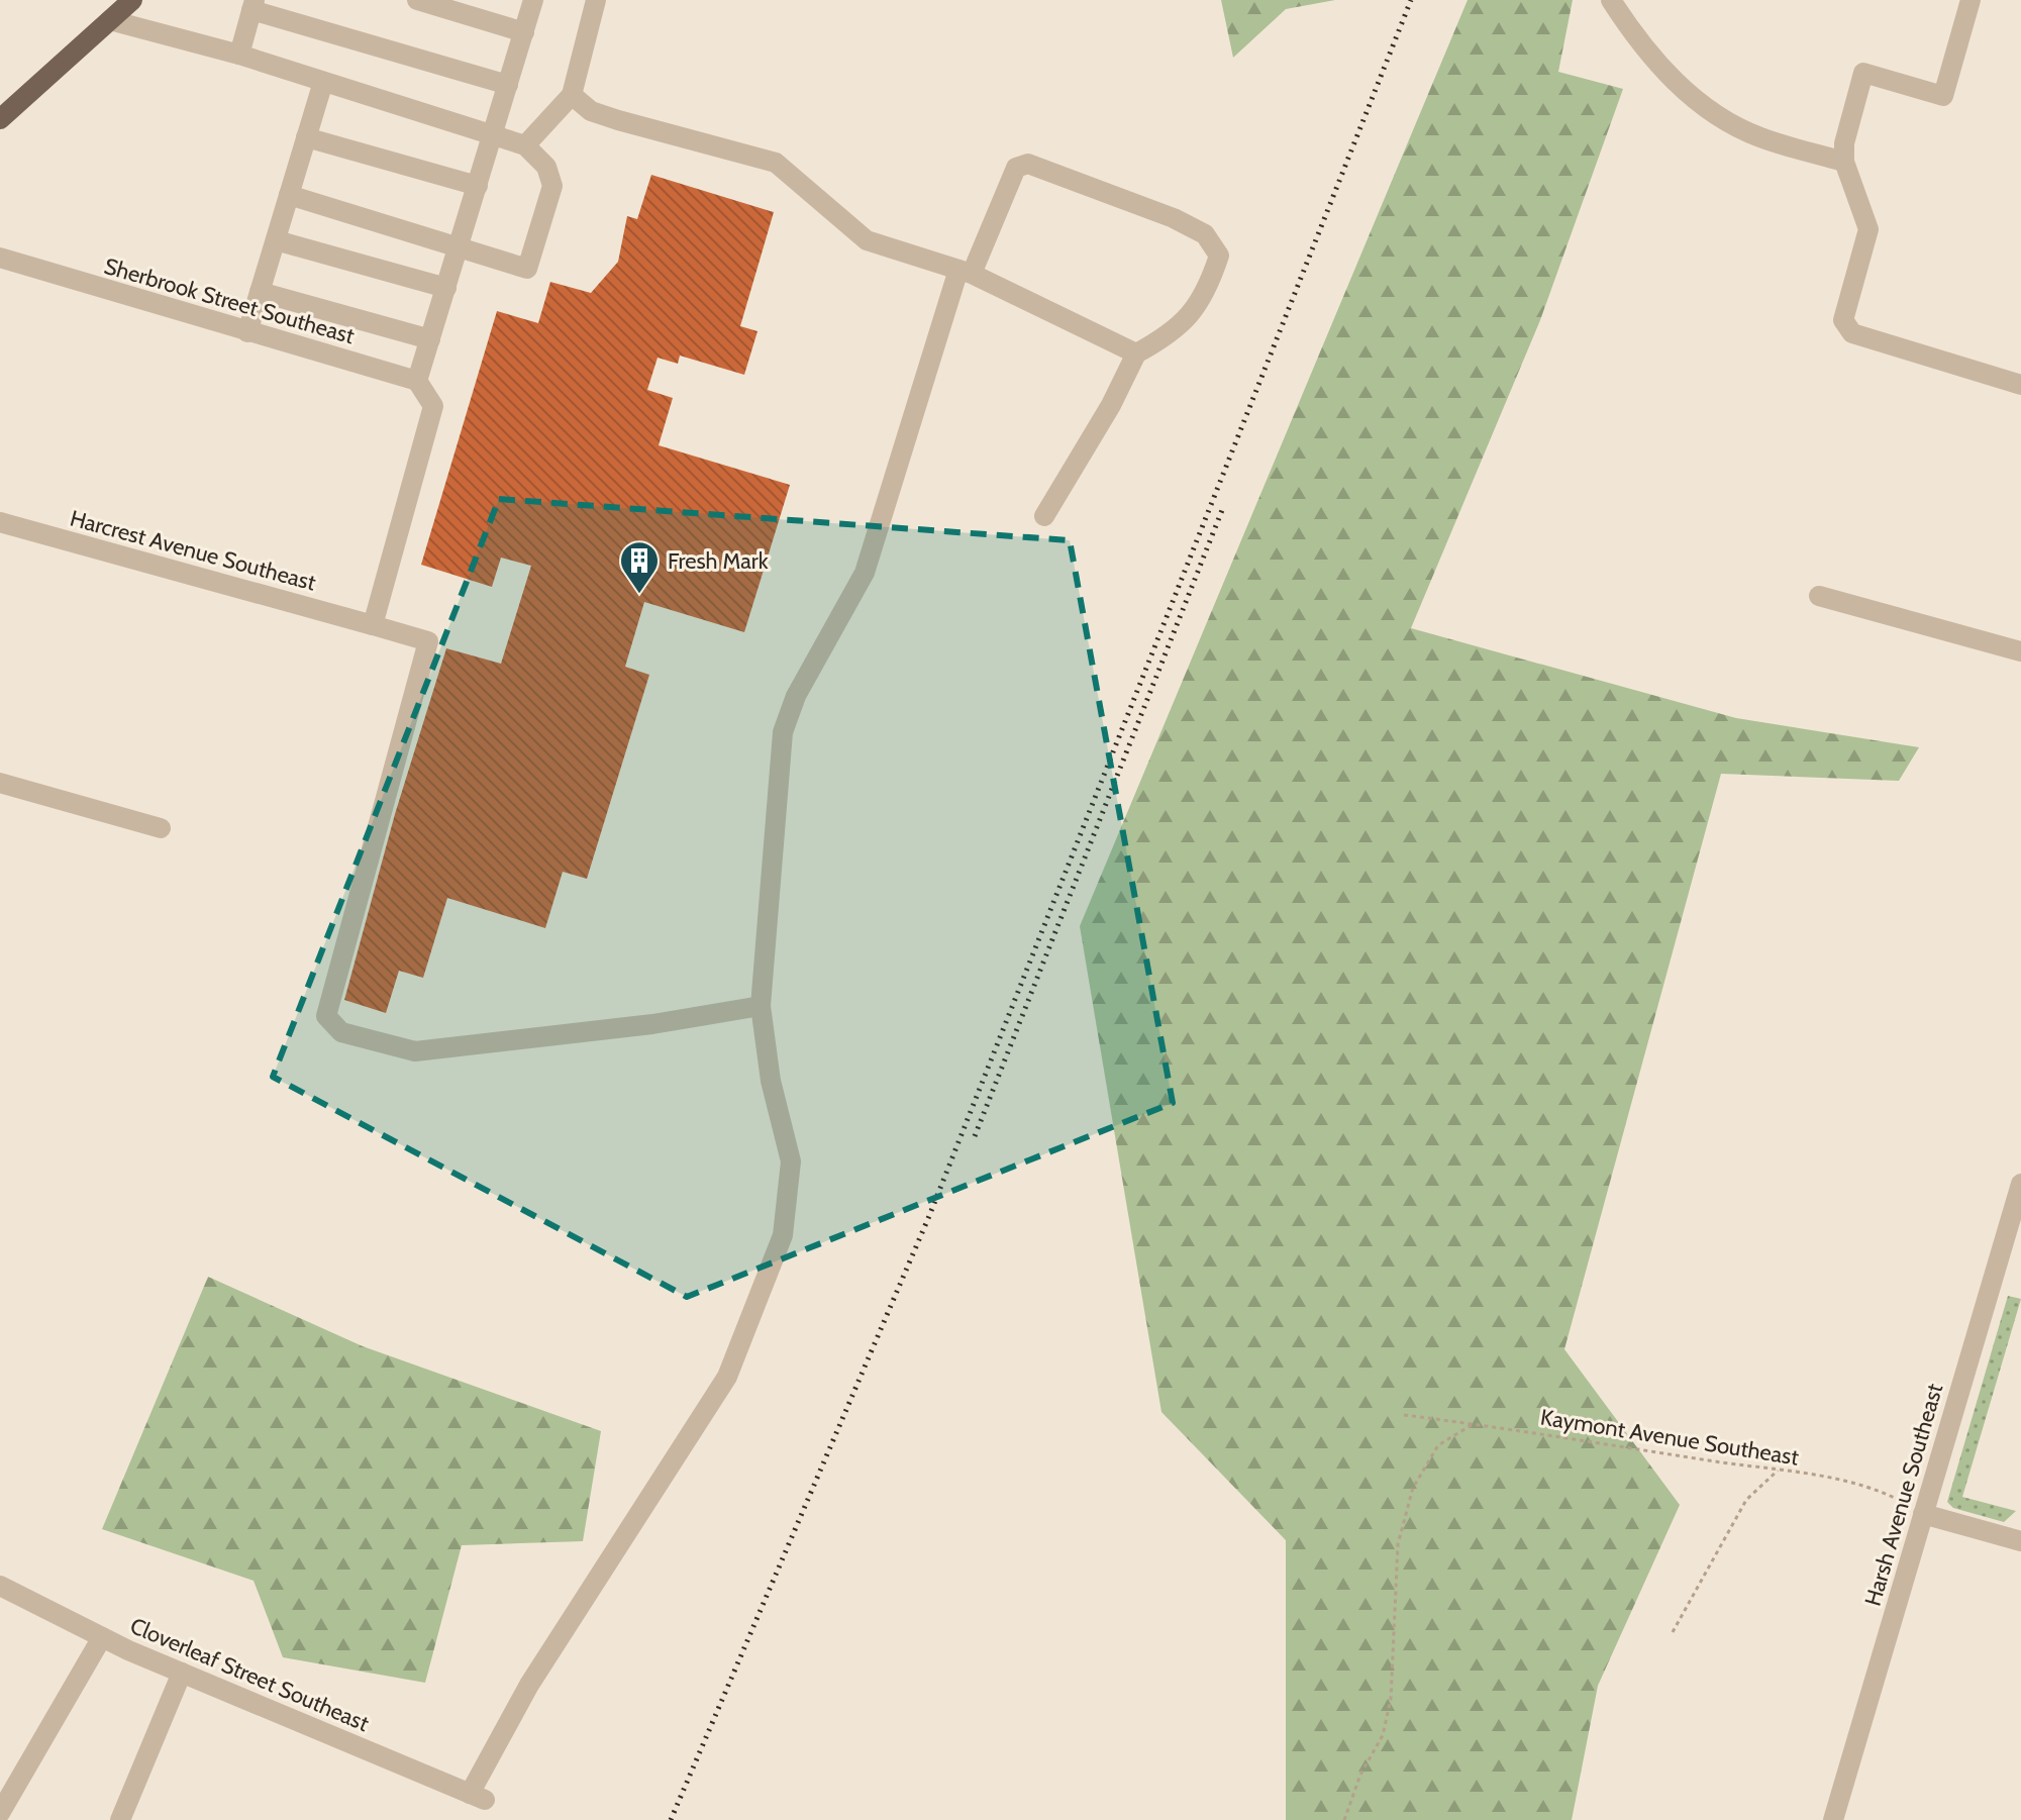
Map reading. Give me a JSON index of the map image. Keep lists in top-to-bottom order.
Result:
{
  "streets": {
    "street": [
      "Sherbrook Street Southeast",
      "Harcrest Avenue Southeast",
      "Harsh Avenue Southeast",
      "Cloverleaf Street Southeast"
    ],
    "path": ["Kaymont Avenue Southeast"]
  },
  "crossings": [
    ["Harcrest Avenue Southeast", "Cloverleaf Street Southeast"],
    ["Kaymont Avenue Southeast", "Harsh Avenue Southeast"]
  ],
  "places": {
    "building": ["Fresh Mark"]
  }
}
